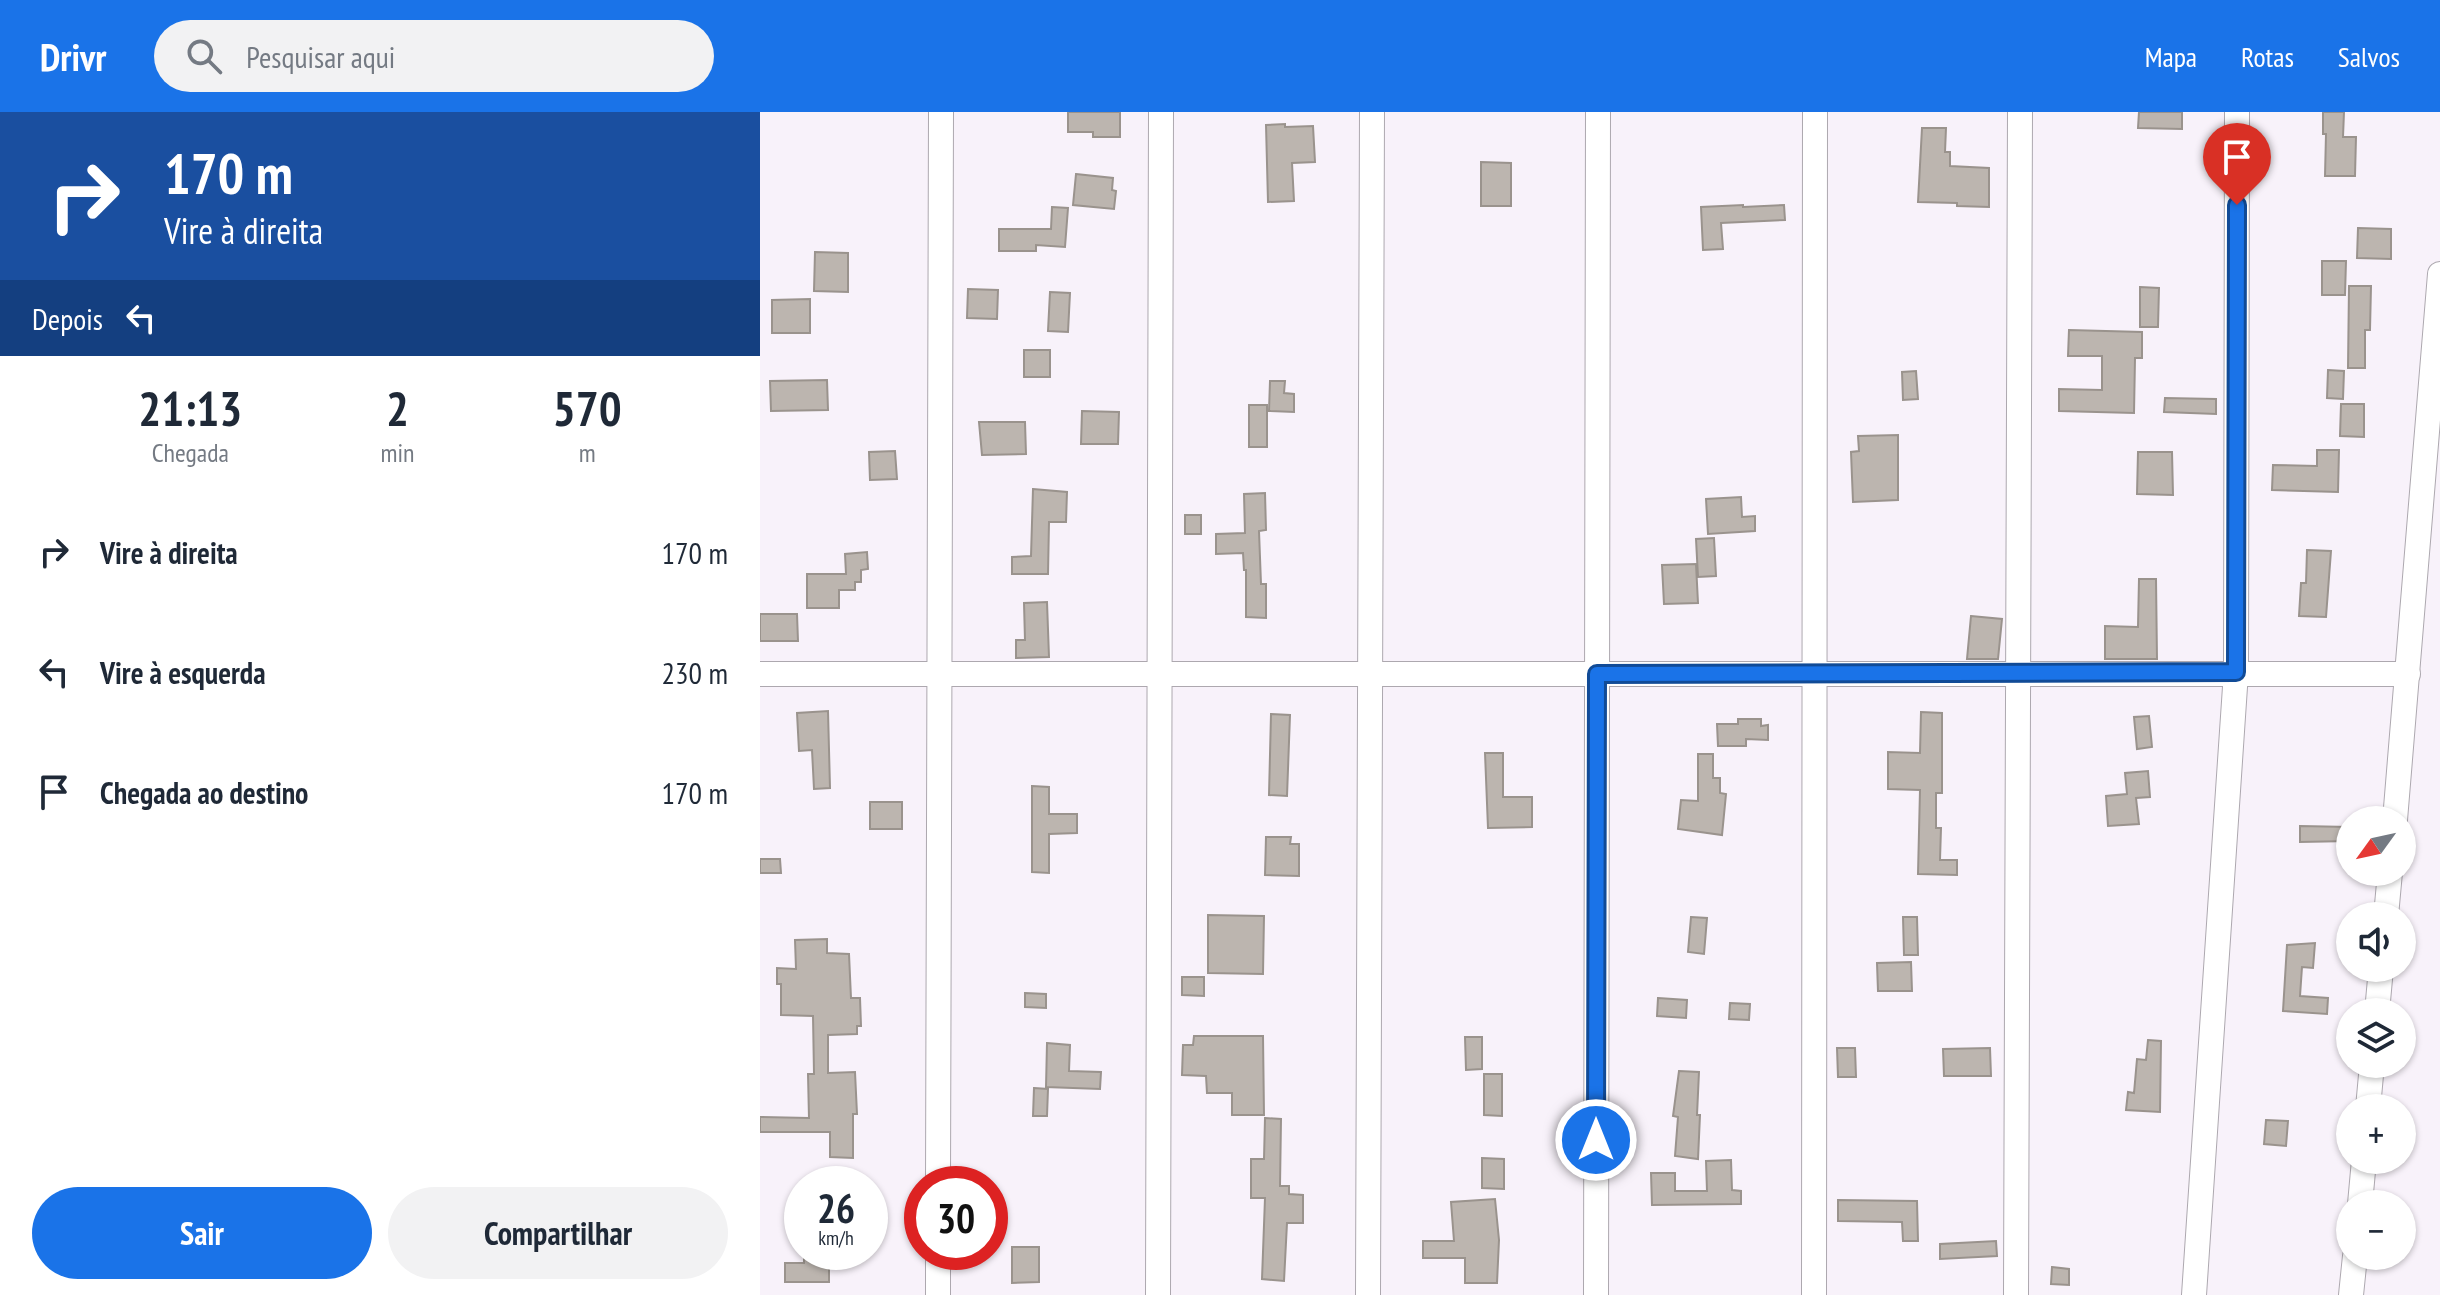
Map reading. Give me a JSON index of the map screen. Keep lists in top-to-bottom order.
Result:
{
  "north": "bottom left",
  "page": {
    "header": "Drivr",
    "search": "Pesquisar aqui",
    "nav": ["Mapa", "Rotas", "Salvos"],
    "turn": ["170 m", "Vire à direita"],
    "then": "Depois",
    "eta": [
      "21:13",
      "Chegada",
      "2",
      "min",
      "570",
      "m"
    ],
    "list": [
      {
        "name": "Vire à direita",
        "value": "170 m"
      },
      {
        "name": "Vire à esquerda",
        "value": "230 m"
      },
      {
        "name": "Chegada ao destino",
        "value": "170 m"
      }
    ],
    "map_buttons": ["+", "−"],
    "speed": "26 km/h",
    "limit": "30",
    "buttons": ["Sair", "Compartilhar"]
  }
}
